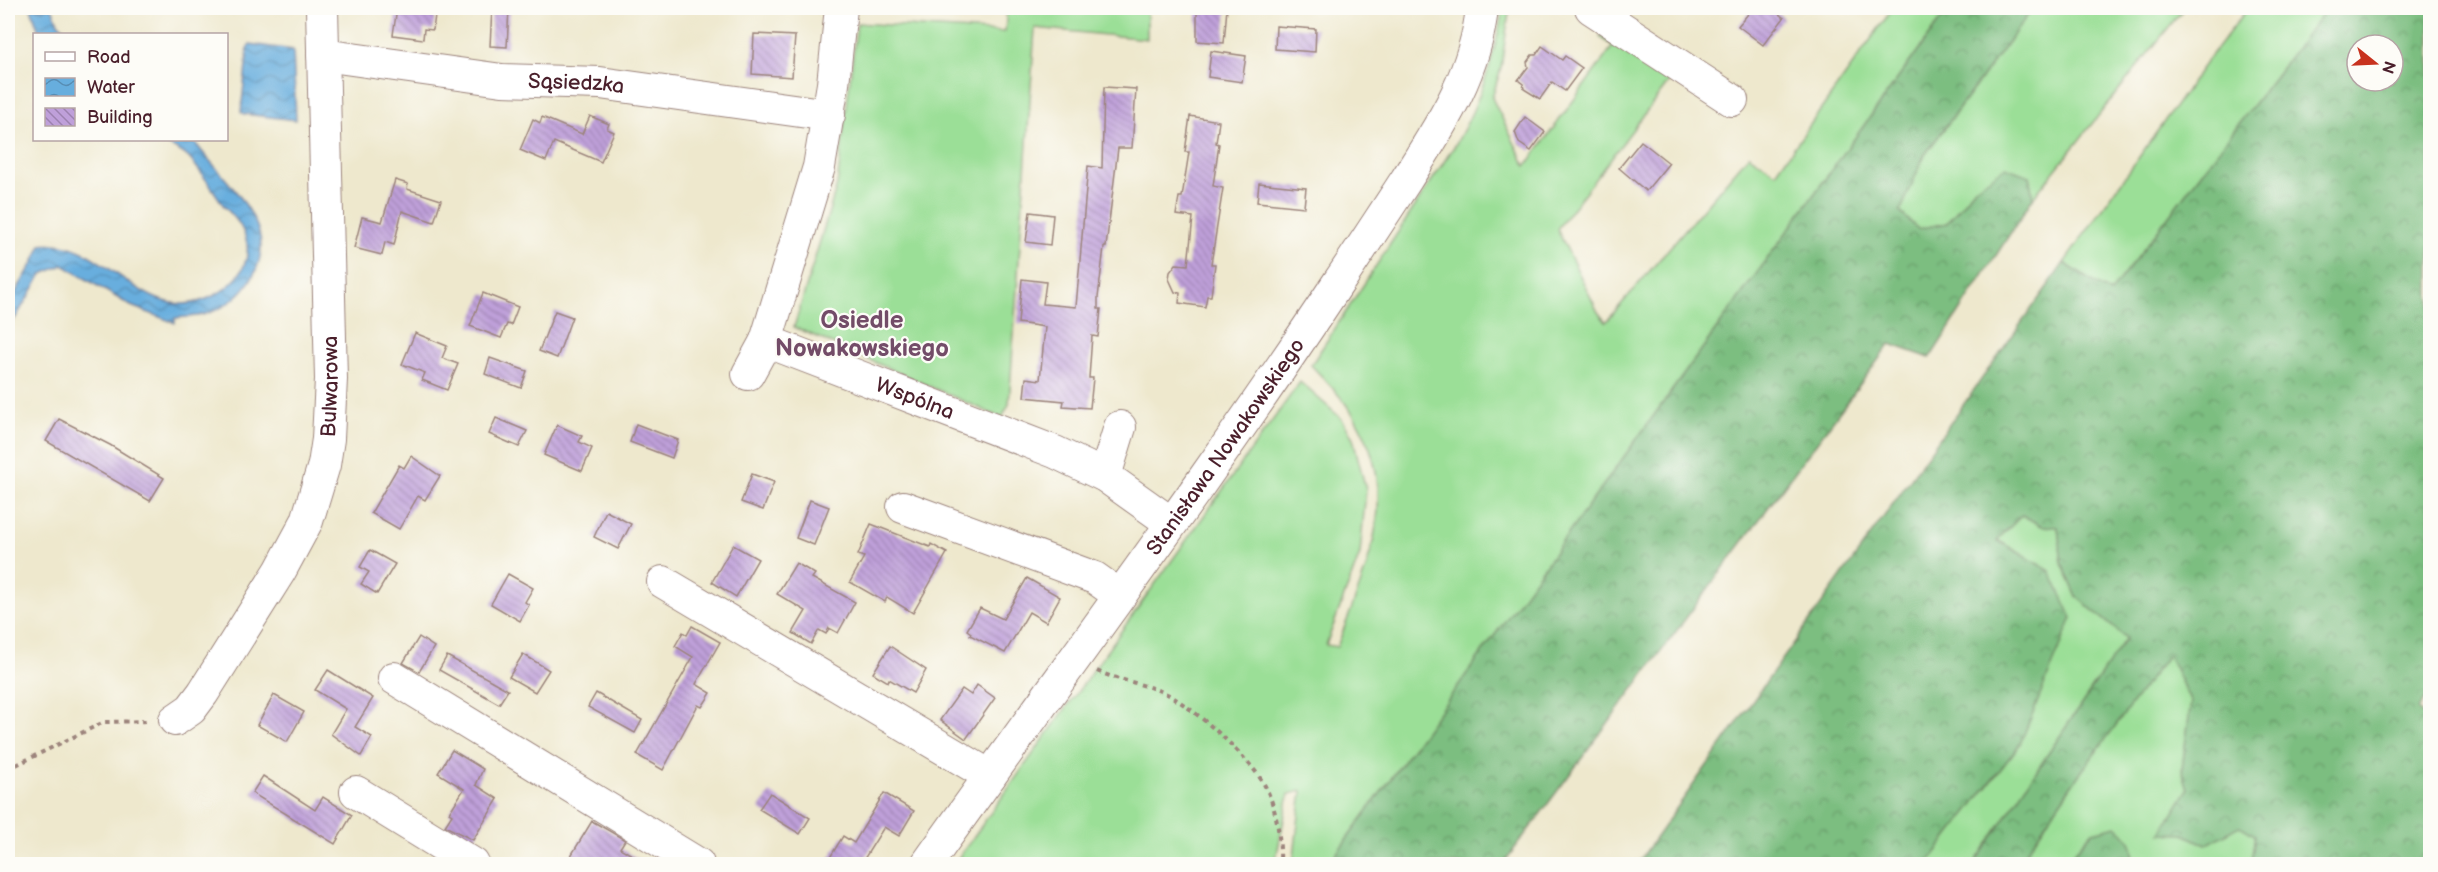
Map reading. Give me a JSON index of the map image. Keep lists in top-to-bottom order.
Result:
{
  "streets": {
    "street": [
      "Sąsiedzka",
      "Bulwarowa",
      "Wspólna",
      "Stanisława Nowakowskiego"
    ]
  },
  "crossings": [
    ["Sąsiedzka", "Bulwarowa"],
    ["Wspólna", "Stanisława Nowakowskiego"]
  ],
  "districts": ["Osiedle Nowakowskiego"],
  "legend": ["Road", "Water", "Building"],
  "north": "right"
}
